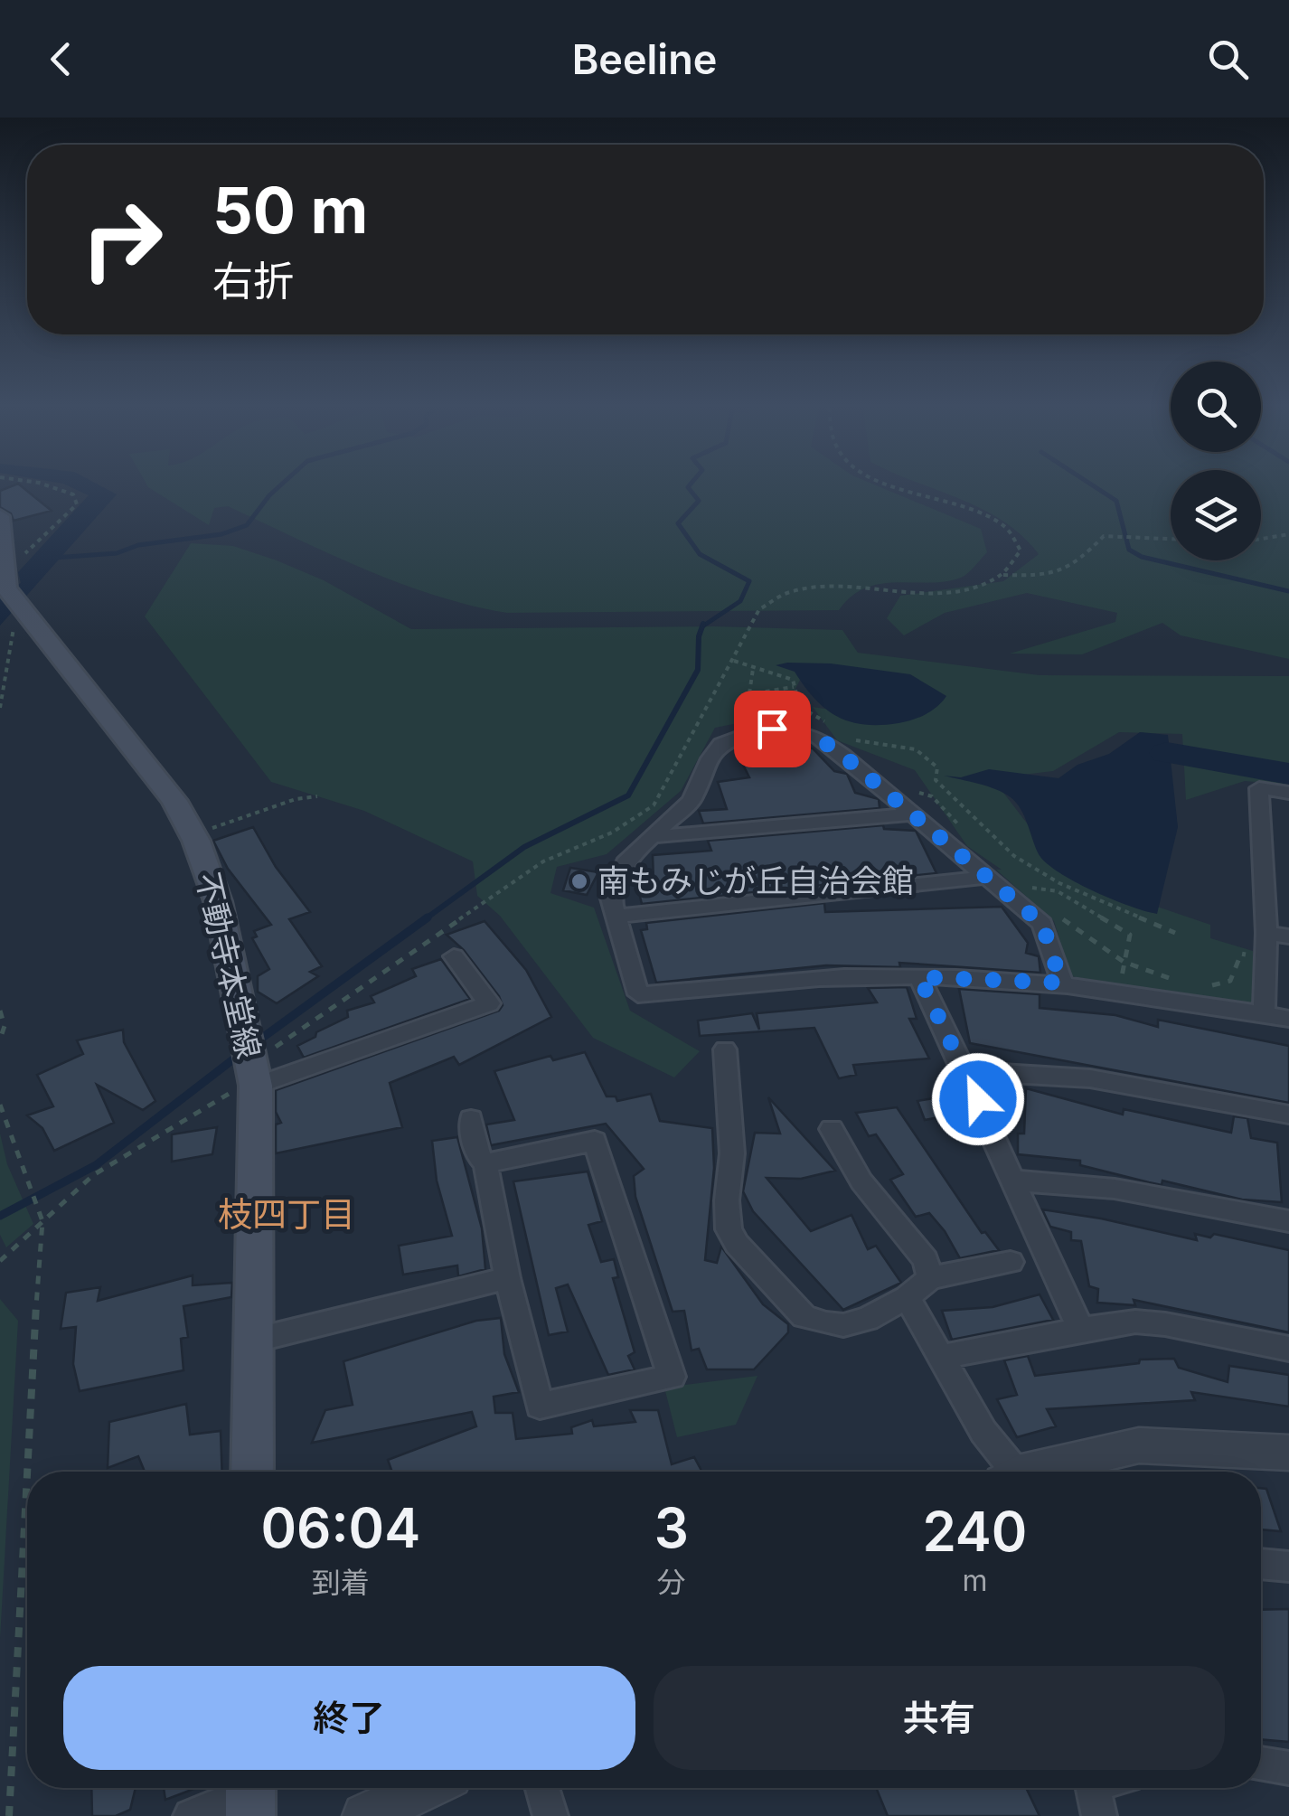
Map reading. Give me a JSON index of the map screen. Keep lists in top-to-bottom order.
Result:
{
  "streets": {
    "main road": ["不動寺本堂線"]
  },
  "districts": ["枝四丁目"],
  "places": ["南もみじが丘自治会館"],
  "page": {
    "header": "Beeline",
    "turn": ["50 m", "右折"],
    "eta": [
      "06:04",
      "到着",
      "3",
      "分",
      "240",
      "m"
    ],
    "buttons": ["終了", "共有"]
  }
}
